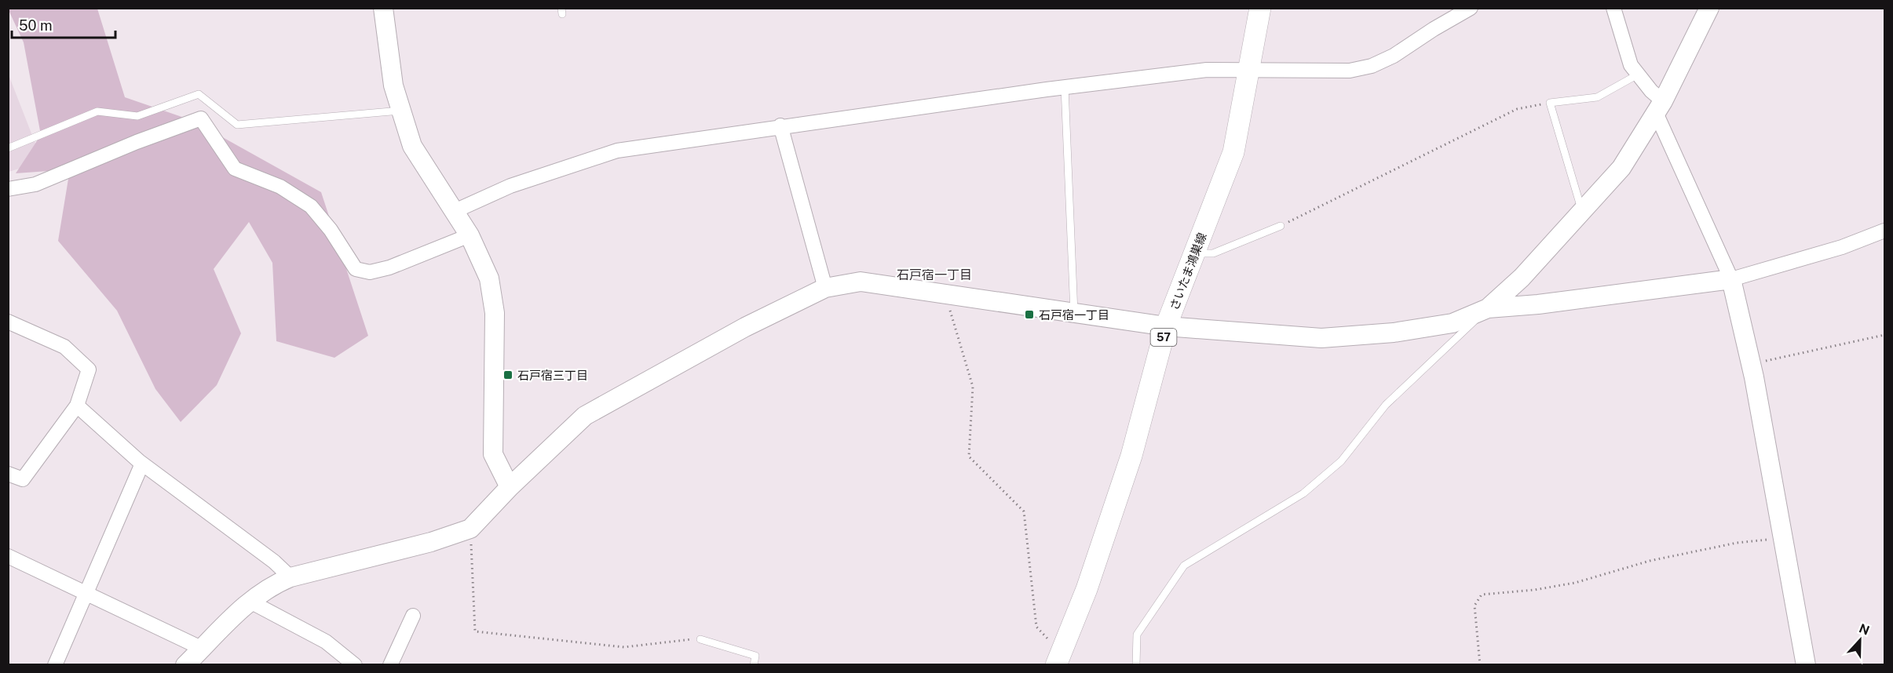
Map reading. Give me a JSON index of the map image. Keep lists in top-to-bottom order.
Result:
{
  "streets": {
    "main road": ["さいたま鴻巣線", "57"]
  },
  "districts": ["石戸宿一丁目"],
  "places": {
    "transit": ["石戸宿一丁目", "石戸宿三丁目"]
  },
  "scale_bar": "50 m",
  "north": "top"
}
